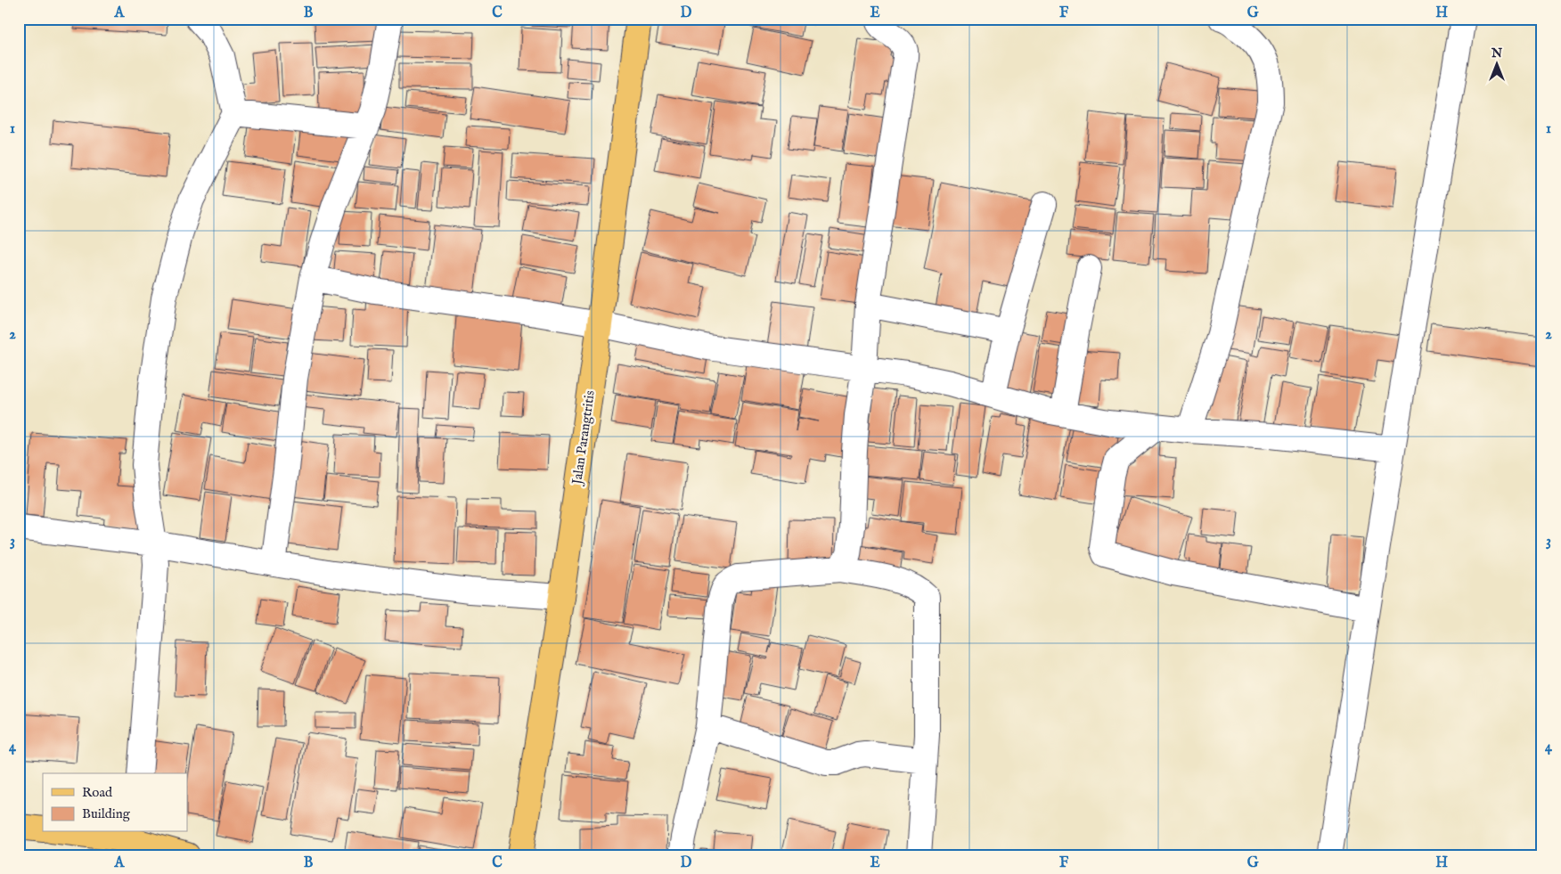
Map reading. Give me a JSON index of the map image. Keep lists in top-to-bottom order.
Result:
{
  "streets": {
    "main road": ["Jalan Parangtritis"]
  },
  "legend": ["Road", "Building"],
  "north": "top",
  "grid": {
    "columns": [
      "A",
      "B",
      "C",
      "D",
      "E",
      "F",
      "G",
      "H"
    ],
    "rows": [
      "1",
      "2",
      "3",
      "4"
    ]
  }
}
